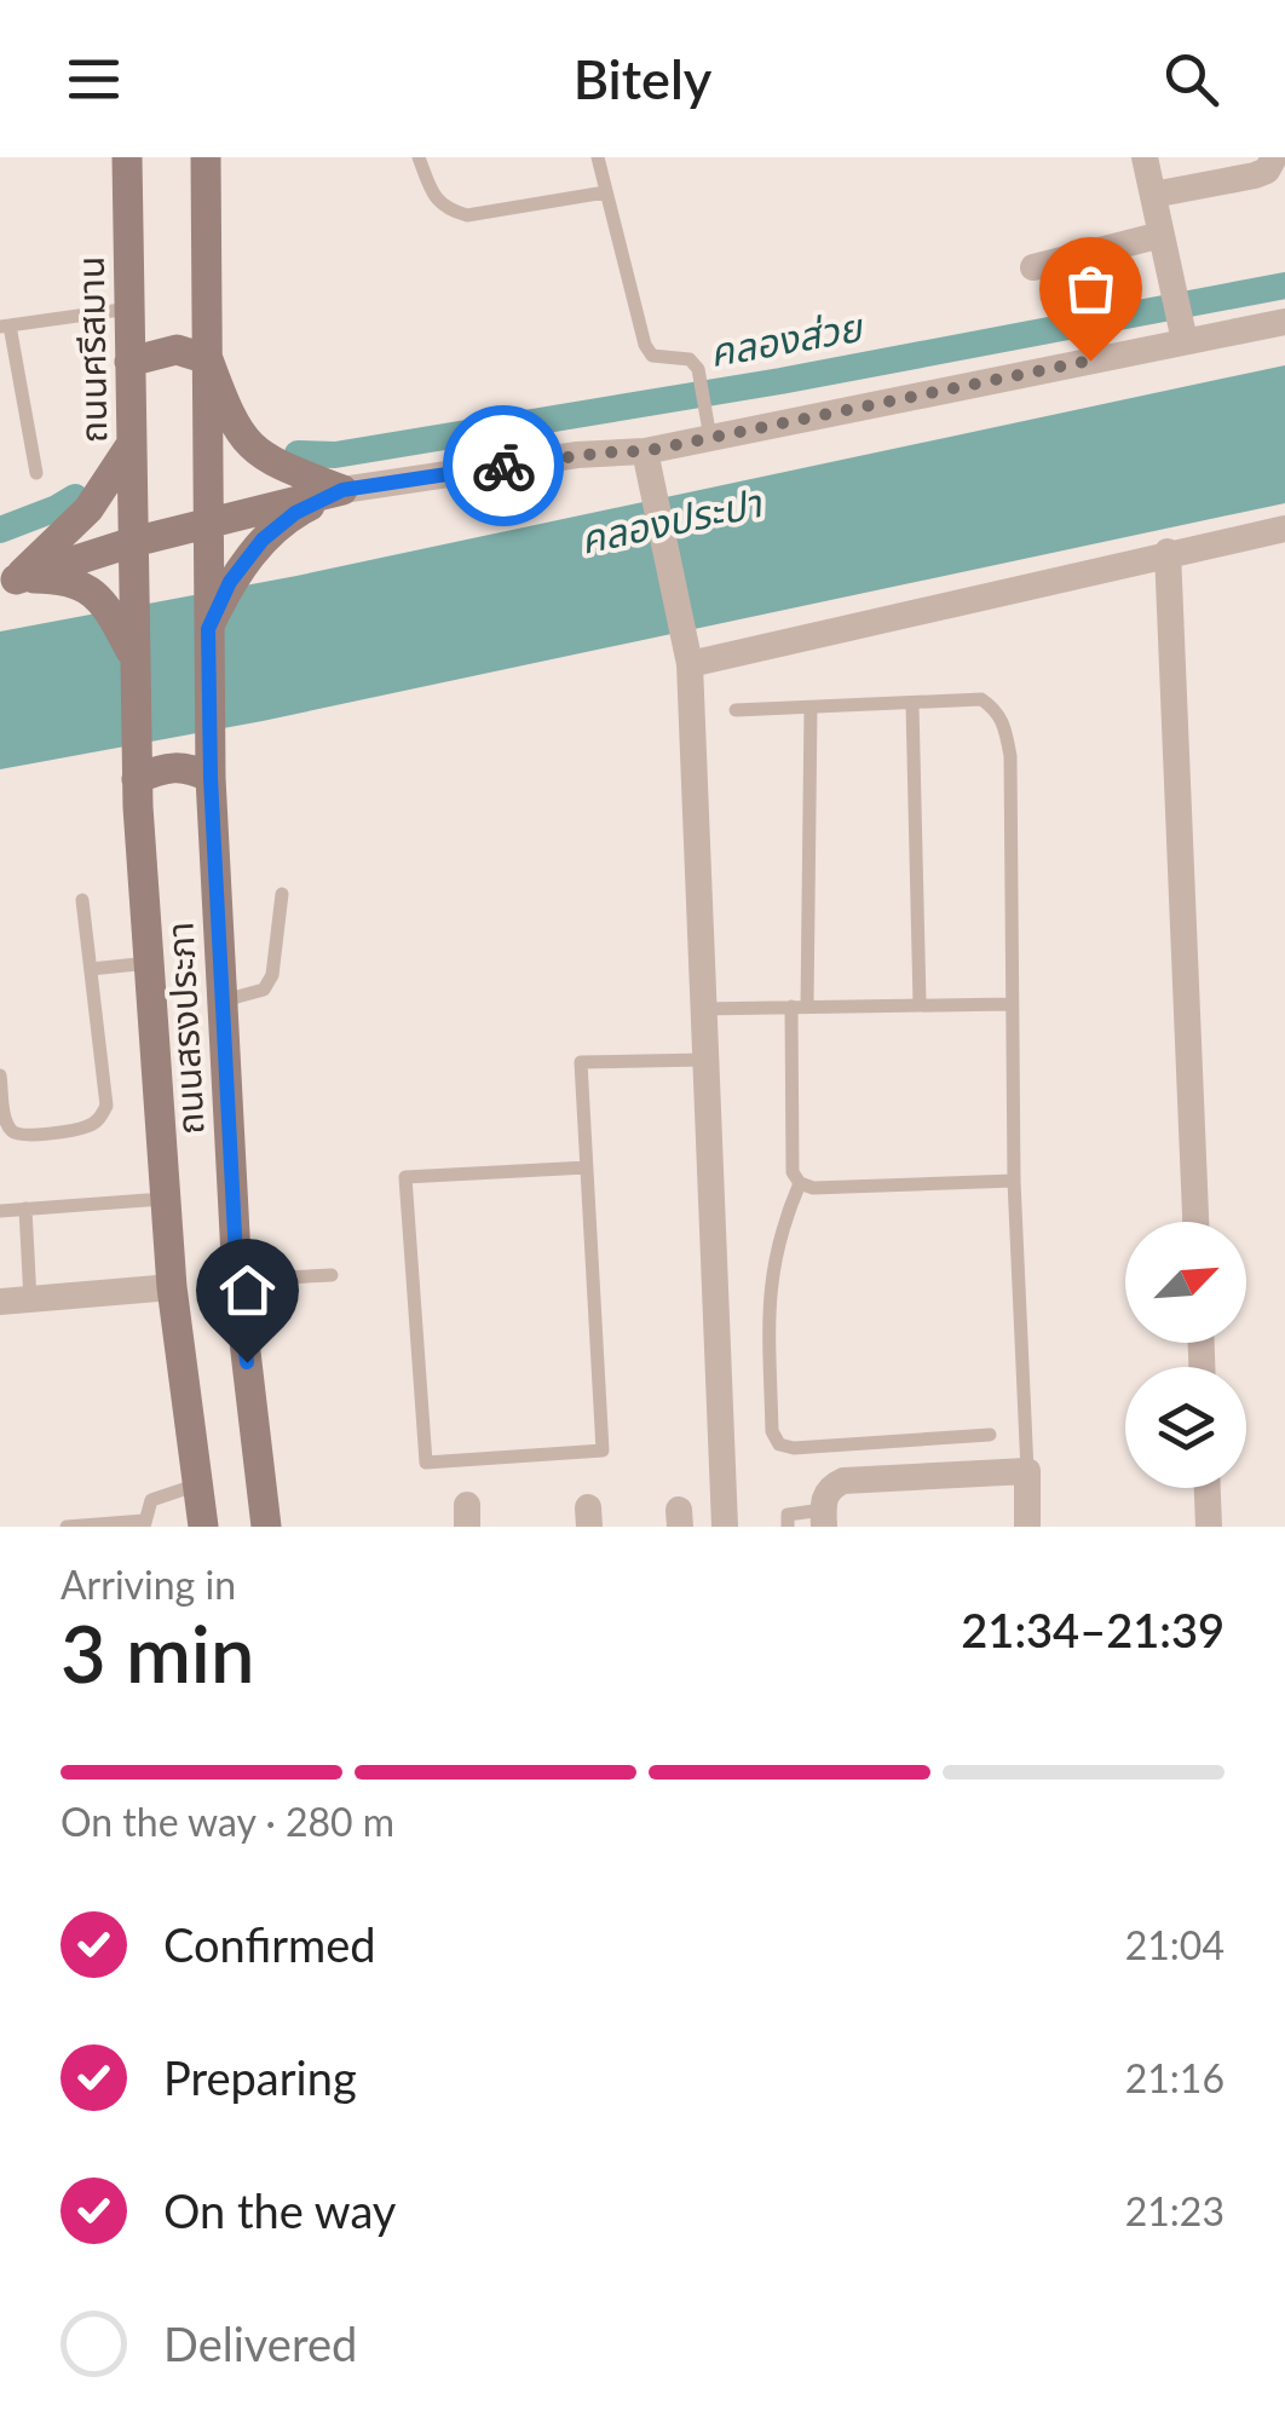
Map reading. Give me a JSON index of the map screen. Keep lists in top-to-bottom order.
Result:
{
  "streets": {
    "main road": ["ถนนศรีสมาน", "ถนนสรงประภา"]
  },
  "water": ["คลองส่วย", "คลองประปา"],
  "north": "top right",
  "page": {
    "header": "Bitely",
    "heading": ["3 min", "Arriving in", "21:34–21:39"],
    "bar": "On the way · 280 m",
    "list": [
      ["Confirmed", "21:04"],
      ["Preparing", "21:16"],
      ["On the way", "21:23"],
      "Delivered"
    ]
  }
}
